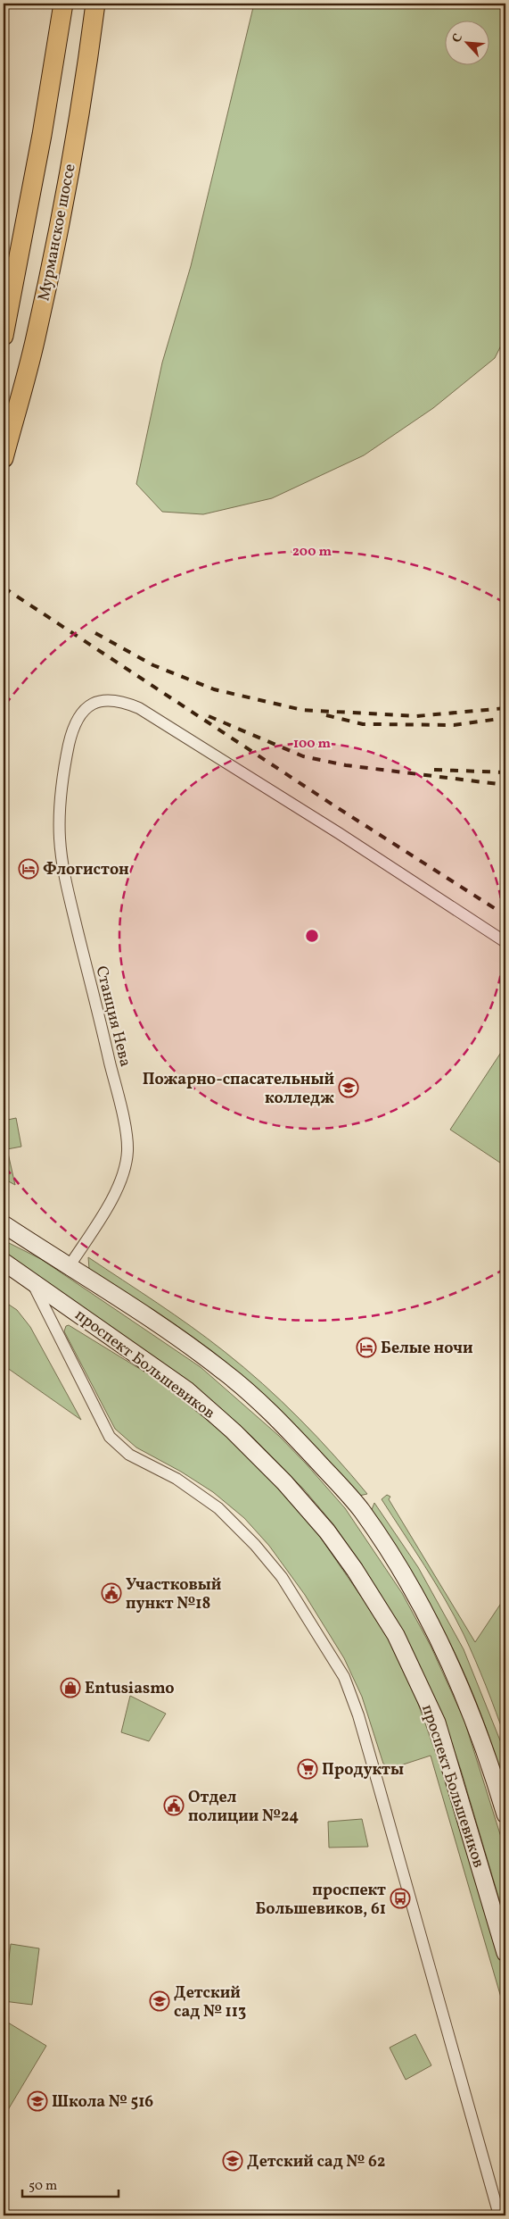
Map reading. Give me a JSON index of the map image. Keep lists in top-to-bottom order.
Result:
{
  "streets": {
    "main road": ["Мурманское шоссе", "проспект Большевиков"],
    "street": ["Станция Нева"]
  },
  "places": {
    "hotel": ["Флогистон", "Белые ночи"],
    "school or university": [
      "Пожарно-спасательный колледж",
      "Детский сад № 113",
      "Школа № 516",
      "Детский сад № 62"
    ],
    "public building": ["Участковый пункт №18", "Отдел полиции №24"],
    "shop": ["Entusiasmo"],
    "supermarket": ["Продукты"],
    "bus stop": ["проспект Большевиков, 61"]
  },
  "scale_bar": "50 m",
  "north": "top left",
  "rings": ["200 m", "100 m"]
}
